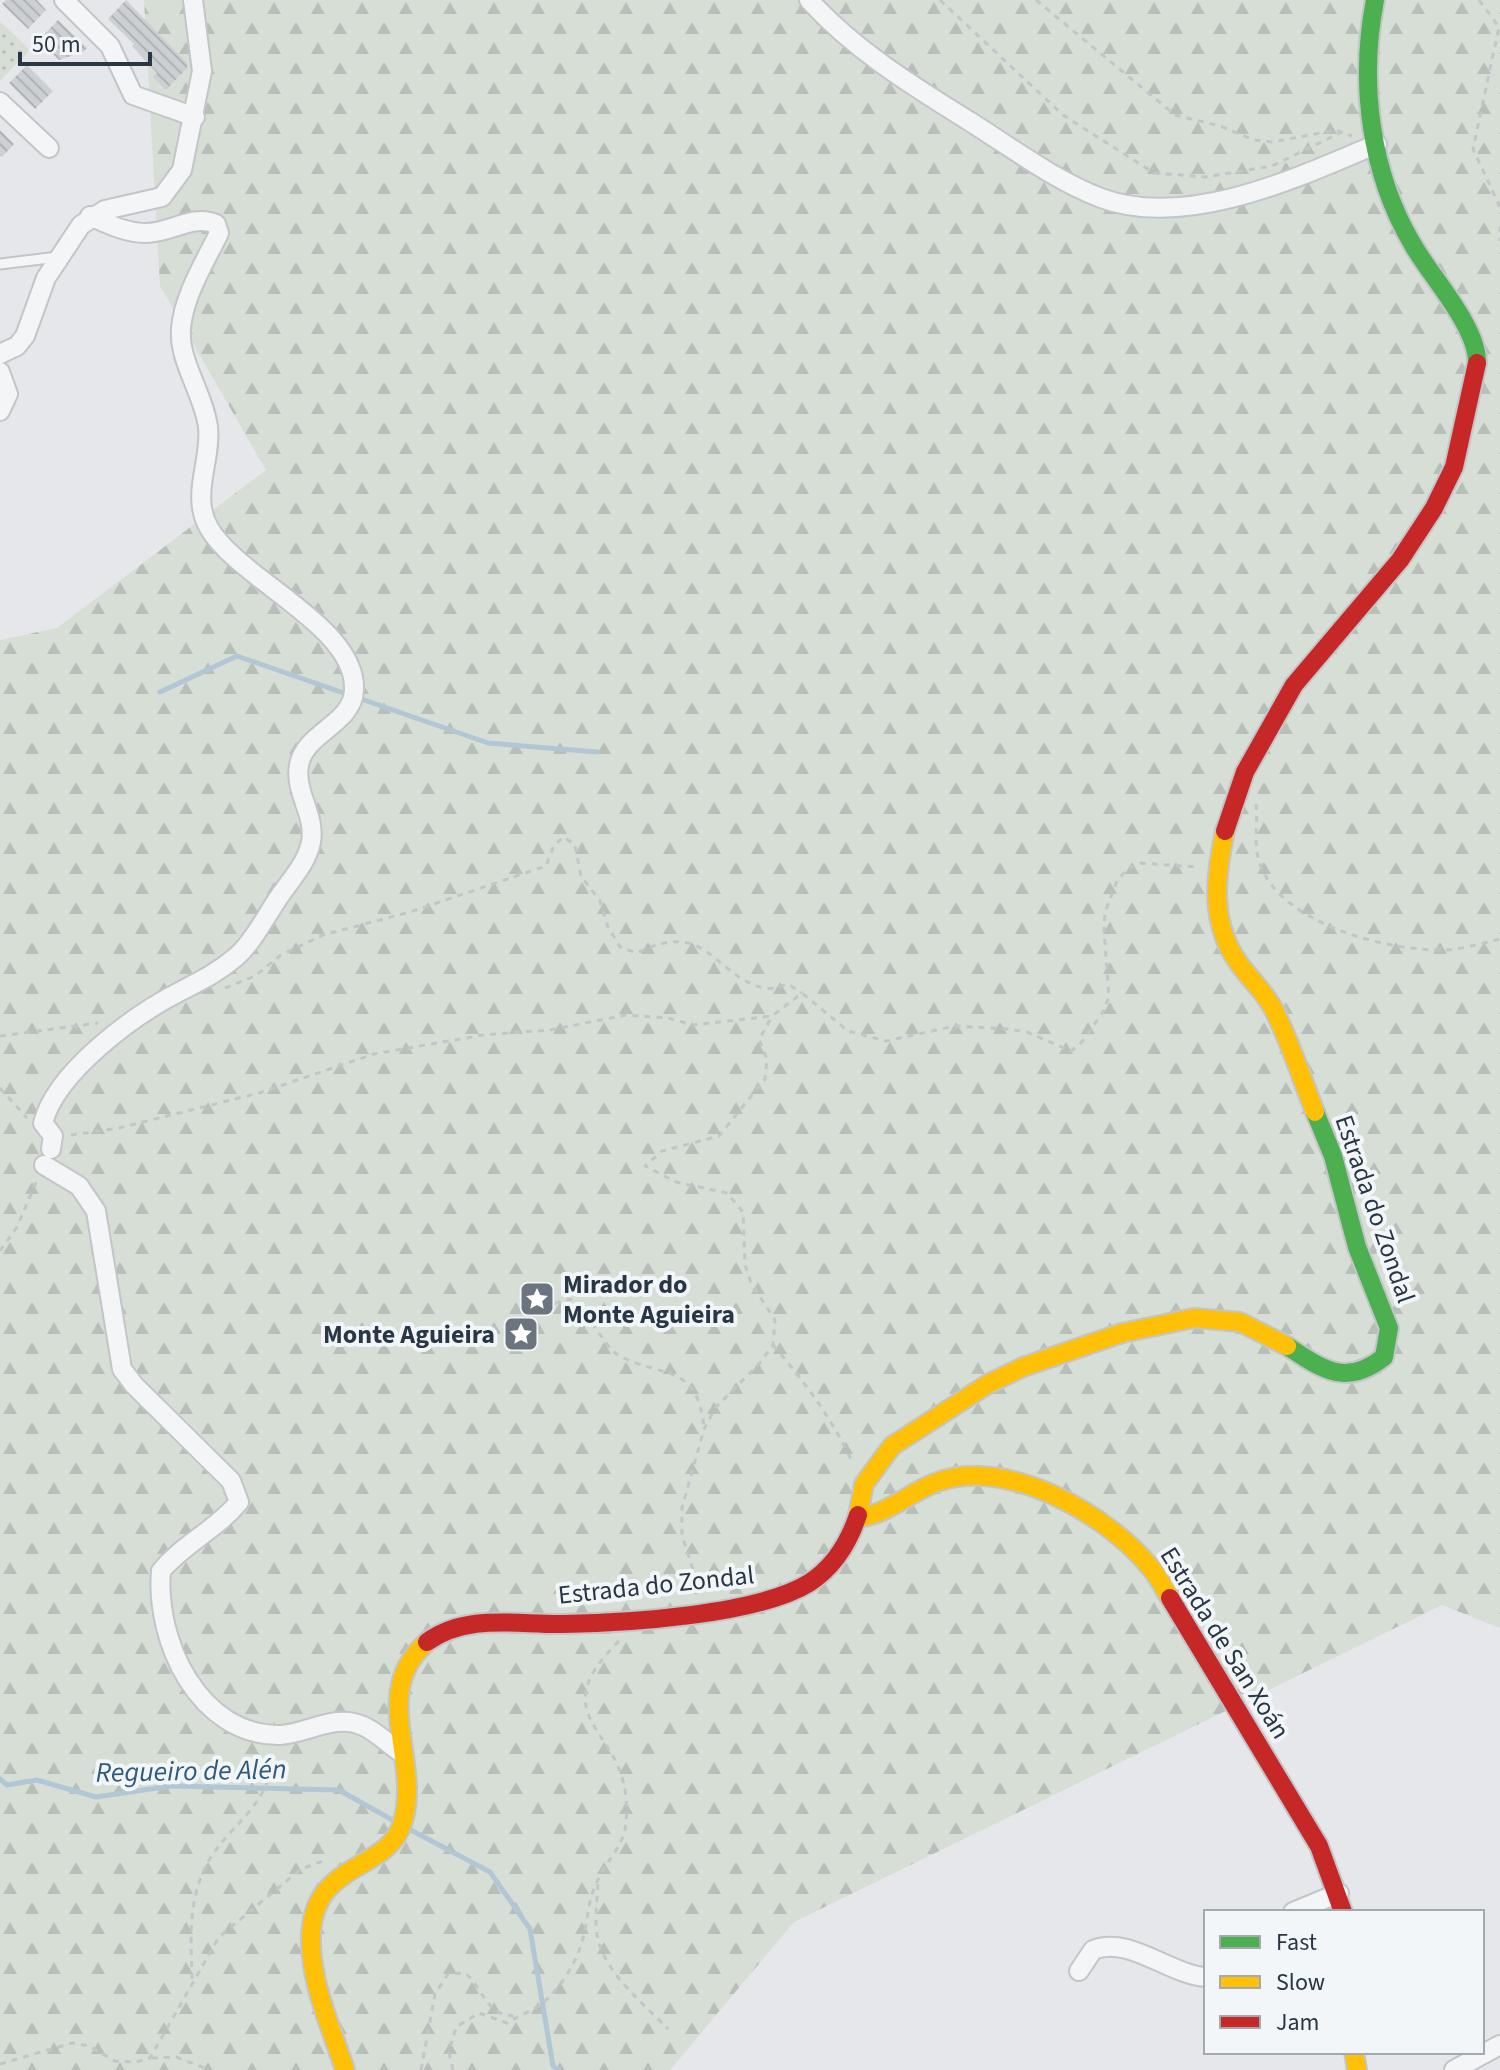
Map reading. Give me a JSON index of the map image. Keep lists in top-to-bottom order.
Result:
{
  "streets": {
    "street": ["Estrada do Zondal", "Estrada de San Xoán"]
  },
  "crossings": [
    ["Estrada do Zondal", "Estrada de San Xoán"]
  ],
  "water": ["Regueiro de Alén"],
  "places": {
    "place": ["Mirador do Monte Aguieira", "Monte Aguieira"]
  },
  "legend": ["Fast", "Slow", "Jam"],
  "scale_bar": "50 m"
}
